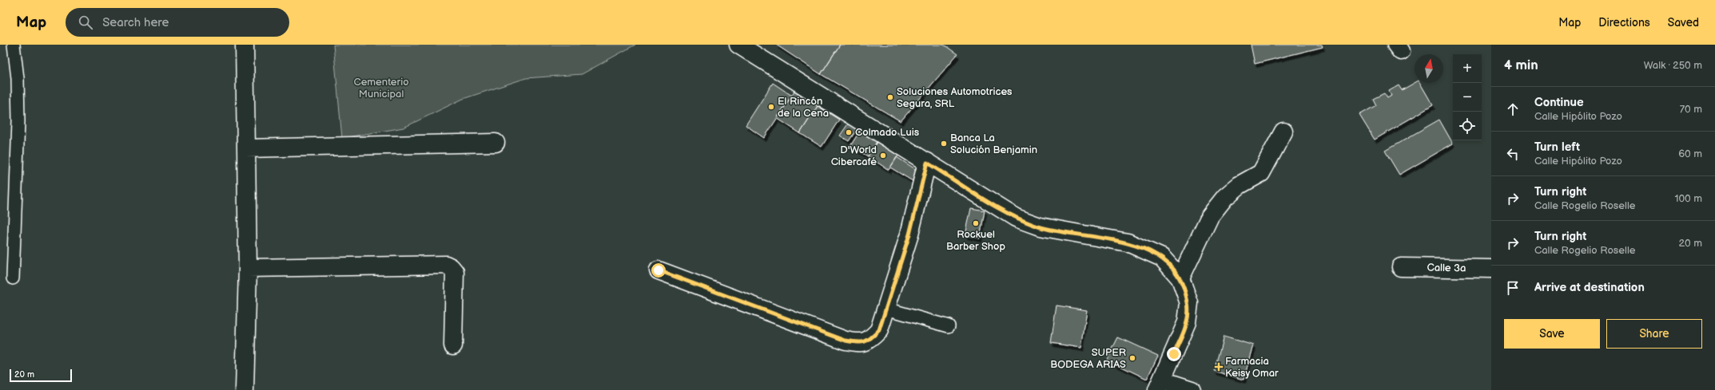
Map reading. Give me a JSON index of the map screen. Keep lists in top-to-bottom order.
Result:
{
  "streets": {
    "street": ["Calle 3a"]
  },
  "parks": ["Cementerio Municipal"],
  "places": {
    "other": [
      "Soluciones Automotrices Segura, SRL",
      "El Rincón de la Cena",
      "Colmado Luis",
      "Banca La Solución Benjamin",
      "D'World Cibercafé",
      "Rockuel Barber Shop",
      "SUPER BODEGA ARIAS"
    ],
    "health": ["Farmacia Keisy Omar"]
  },
  "scale_bar": "20 m",
  "north": "top",
  "page": {
    "header": "Map",
    "search": "Search here",
    "nav": ["Map", "Directions", "Saved"],
    "heading": ["4 min", "Walk · 250 m"],
    "map_buttons": ["+", "−"],
    "list": [
      ["Continue", "Calle Hipólito Pozo", "70 m"],
      ["Turn left", "Calle Hipólito Pozo", "60 m"],
      ["Turn right", "Calle Rogelio Roselle", "100 m"],
      ["Turn right", "Calle Rogelio Roselle", "20 m"],
      "Arrive at destination"
    ],
    "buttons": ["Save", "Share"],
    "scale": "20 m"
  }
}
